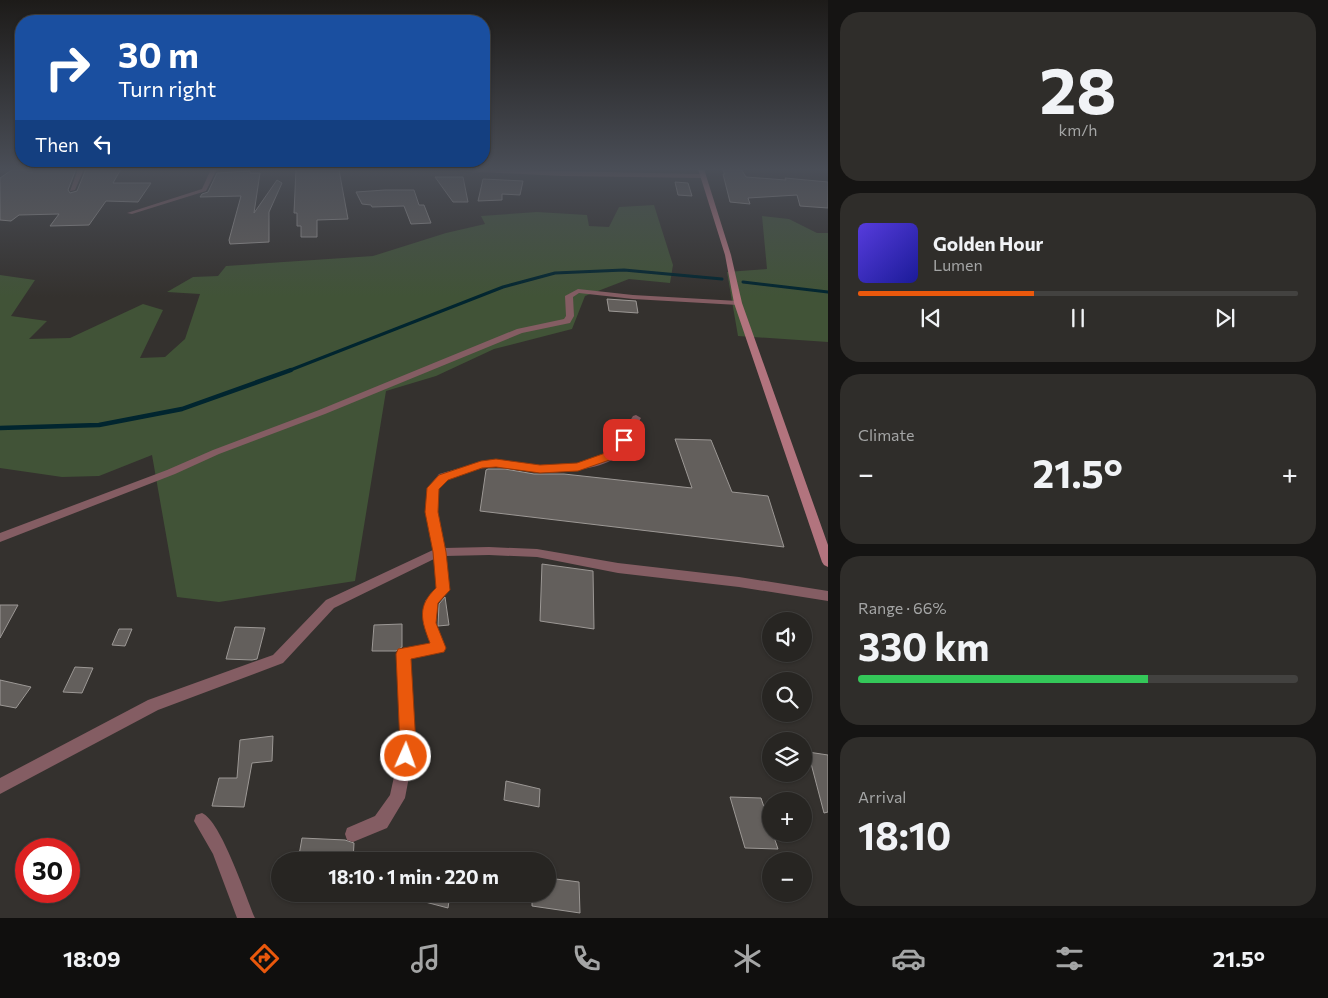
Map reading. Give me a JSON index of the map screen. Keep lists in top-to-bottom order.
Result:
{
  "page": {
    "tile": [
      ["28", "km/h"],
      "Climate",
      ["Range · 66%", "330 km"],
      ["Arrival", "18:10"]
    ],
    "turn": ["30 m", "Turn right"],
    "then": "Then",
    "song": ["Golden Hour", "Lumen"],
    "heat": ["−", "21.5°", "+"],
    "map_buttons": ["+", "−"],
    "limit": "30",
    "trip": "18:10 · 1 min · 220 m",
    "tabs": ["18:09", "21.5°"]
  }
}
